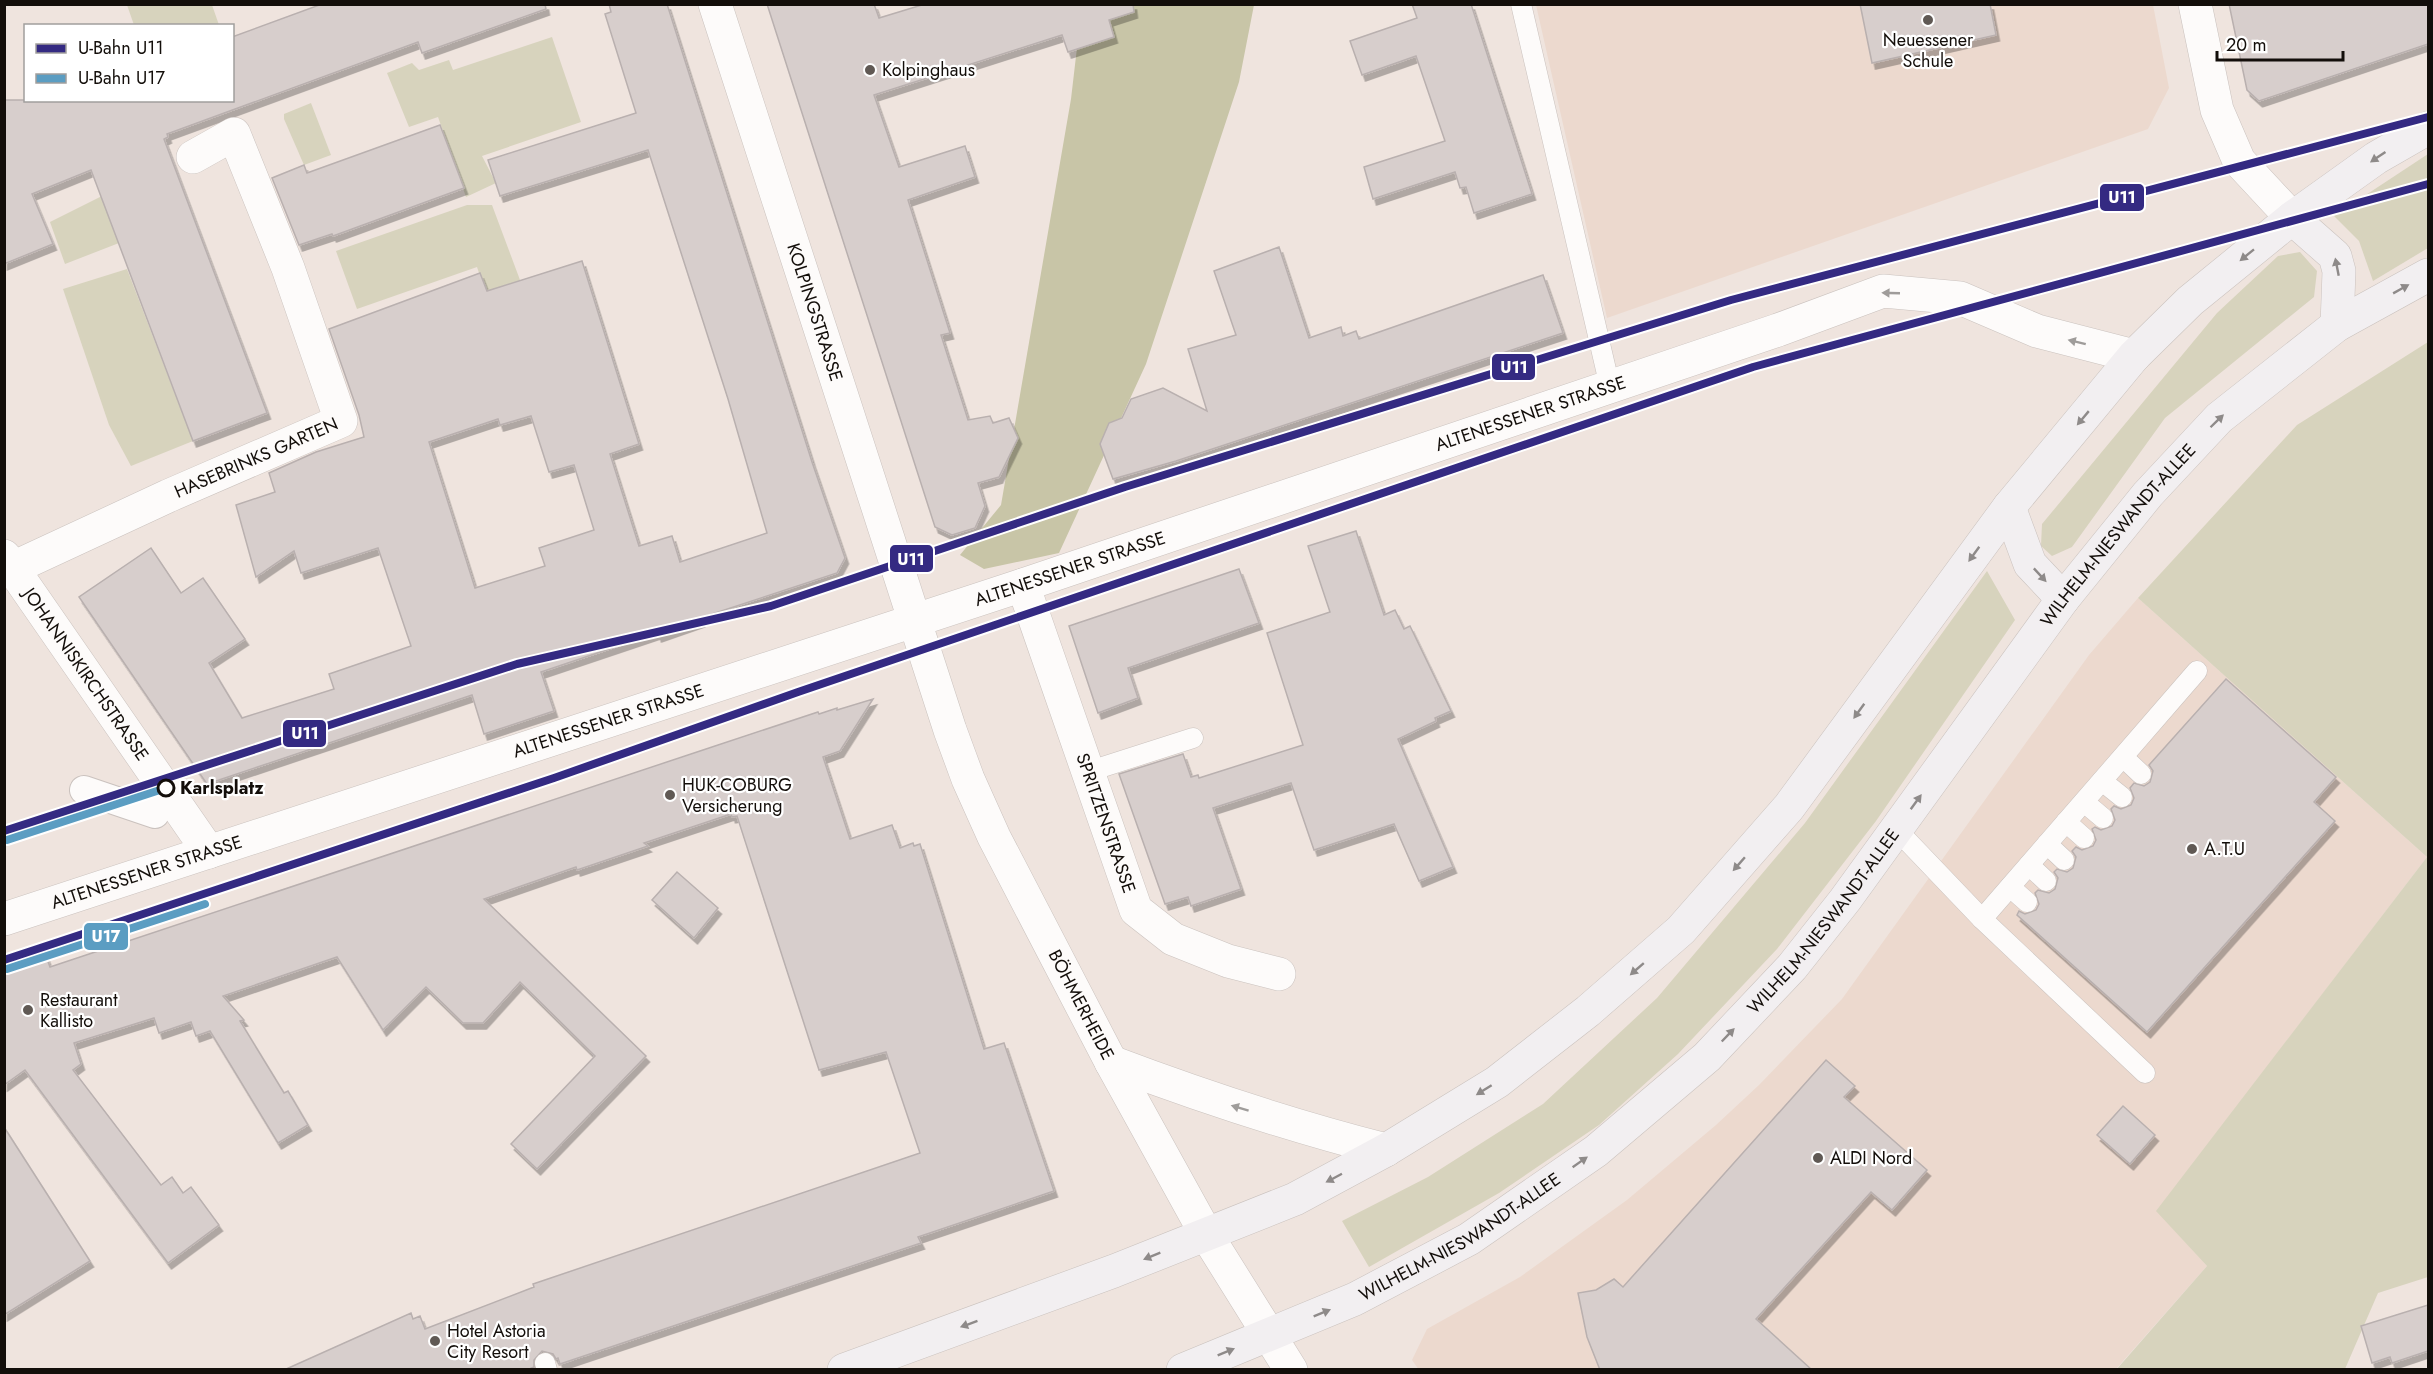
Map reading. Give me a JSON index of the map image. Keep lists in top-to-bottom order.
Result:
{
  "streets": {
    "main road": ["WILHELM-NIESWANDT-ALLEE"],
    "street": [
      "KOLPINGSTRASSE",
      "ALTENESSENER STRASSE",
      "HASEBRINKS GARTEN",
      "JOHANNISKIRCHSTRASSE",
      "SPRITZENSTRASSE",
      "BÖHMERHEIDE"
    ]
  },
  "crossings": [
    ["KOLPINGSTRASSE", "ALTENESSENER STRASSE"],
    ["KOLPINGSTRASSE", "BÖHMERHEIDE"],
    ["ALTENESSENER STRASSE", "JOHANNISKIRCHSTRASSE"],
    ["ALTENESSENER STRASSE", "SPRITZENSTRASSE"],
    ["ALTENESSENER STRASSE", "BÖHMERHEIDE"],
    ["HASEBRINKS GARTEN", "JOHANNISKIRCHSTRASSE"],
    ["WILHELM-NIESWANDT-ALLEE", "BÖHMERHEIDE"]
  ],
  "places": [
    "Neuessener Schule",
    "Kolpinghaus",
    "Karlsplatz",
    "HUK-COBURG Versicherung",
    "A.T.U",
    "Restaurant Kallisto",
    "ALDI Nord",
    "Hotel Astoria City Resort"
  ],
  "lines": ["metro line U11", "metro line U17"],
  "legend": ["U-Bahn U11", "U-Bahn U17"],
  "scale_bar": "20 m"
}
